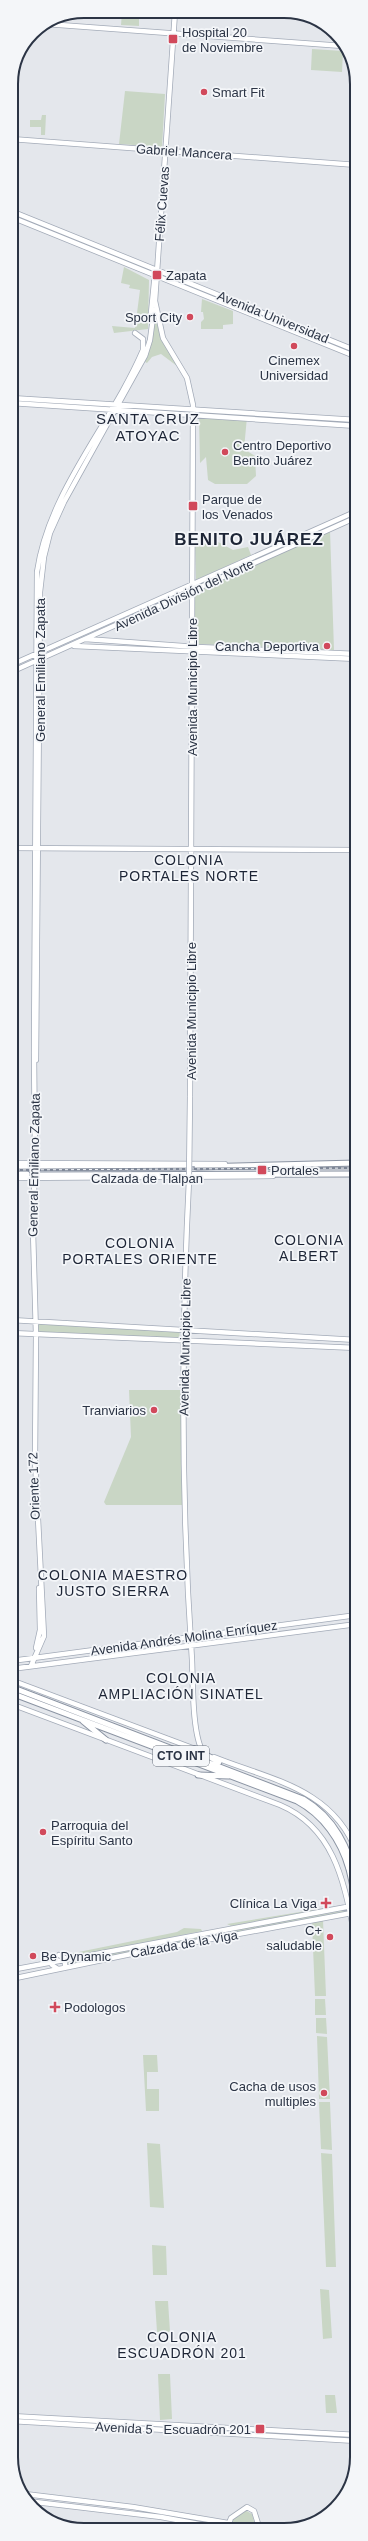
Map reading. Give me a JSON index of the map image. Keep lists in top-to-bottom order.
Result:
{
  "streets": {
    "highway": ["Calzada de Tlalpan", "CTO INT"],
    "main road": [
      "Gabriel Mancera",
      "Félix Cuevas",
      "Avenida Universidad",
      "Avenida División del Norte",
      "General Emiliano Zapata",
      "Avenida Municipio Libre",
      "Oriente 172",
      "Avenida Andrés Molina Enríquez",
      "Calzada de la Viga",
      "Avenida 5"
    ]
  },
  "crossings": [
    ["Gabriel Mancera", "Félix Cuevas"],
    ["Félix Cuevas", "Avenida Universidad"],
    ["Félix Cuevas", "Avenida Municipio Libre"],
    ["Avenida Universidad", "Avenida Municipio Libre"],
    ["Avenida División del Norte", "General Emiliano Zapata"],
    ["Avenida División del Norte", "Avenida Municipio Libre"],
    ["General Emiliano Zapata", "Avenida Municipio Libre"],
    ["General Emiliano Zapata", "Oriente 172"],
    ["Avenida Municipio Libre", "Avenida Andrés Molina Enríquez"],
    ["Avenida Municipio Libre", "CTO INT"],
    ["Oriente 172", "Avenida Andrés Molina Enríquez"],
    ["CTO INT", "Calzada de la Viga"]
  ],
  "districts": [
    "SANTA CRUZ ATOYAC",
    "BENITO JUÁREZ",
    "COLONIA PORTALES NORTE",
    "COLONIA ALBERT",
    "COLONIA PORTALES ORIENTE",
    "COLONIA MAESTRO JUSTO SIERRA",
    "COLONIA AMPLIACIÓN SINATEL",
    "COLONIA ESCUADRÓN 201"
  ],
  "places": {
    "transit": [
      "Hospital 20 de Noviembre",
      "Zapata",
      "Parque de los Venados",
      "Portales",
      "Escuadrón 201"
    ],
    "other": [
      "Smart Fit",
      "Sport City",
      "Cinemex Universidad",
      "Centro Deportivo Benito Juárez",
      "Cancha Deportiva",
      "Tranviarios",
      "Parroquia del Espíritu Santo",
      "C+ saludable",
      "Be Dynamic",
      "Cacha de usos multiples"
    ],
    "health": ["Clínica La Viga", "Podologos"]
  }
}
